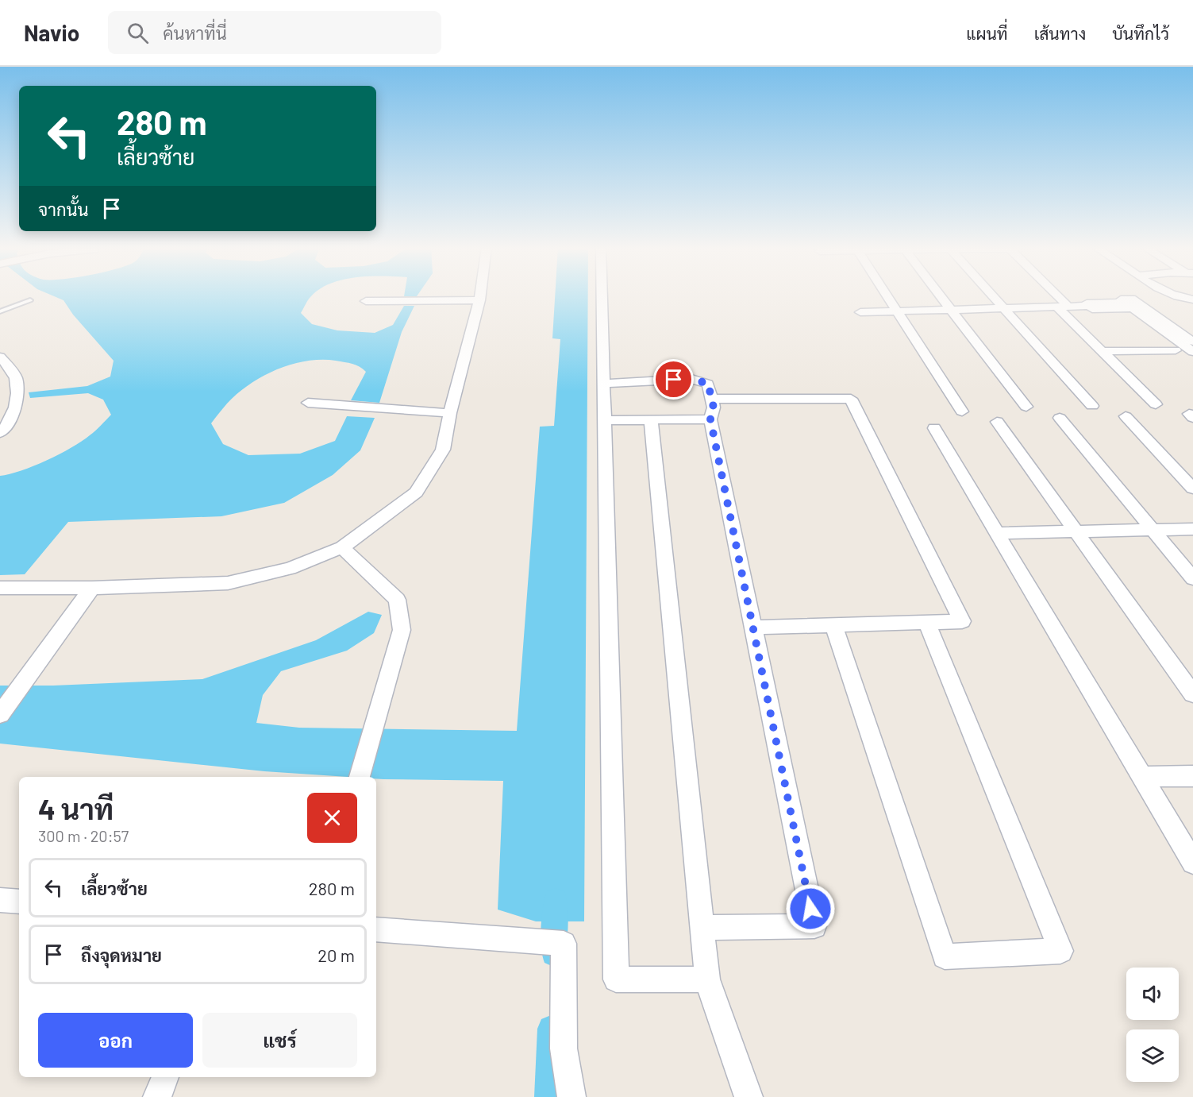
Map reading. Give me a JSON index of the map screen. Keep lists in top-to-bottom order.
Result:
{
  "page": {
    "header": "Navio",
    "search": "ค้นหาที่นี่",
    "nav": ["แผนที่", "เส้นทาง", "บันทึกไว้"],
    "turn": ["280 m", "เลี้ยวซ้าย"],
    "then": "จากนั้น",
    "heading": ["4 นาที", "300 m · 20:57"],
    "list": [
      {
        "name": "เลี้ยวซ้าย",
        "value": "280 m"
      },
      {
        "name": "ถึงจุดหมาย",
        "value": "20 m"
      }
    ],
    "buttons": ["ออก", "แชร์"]
  }
}
